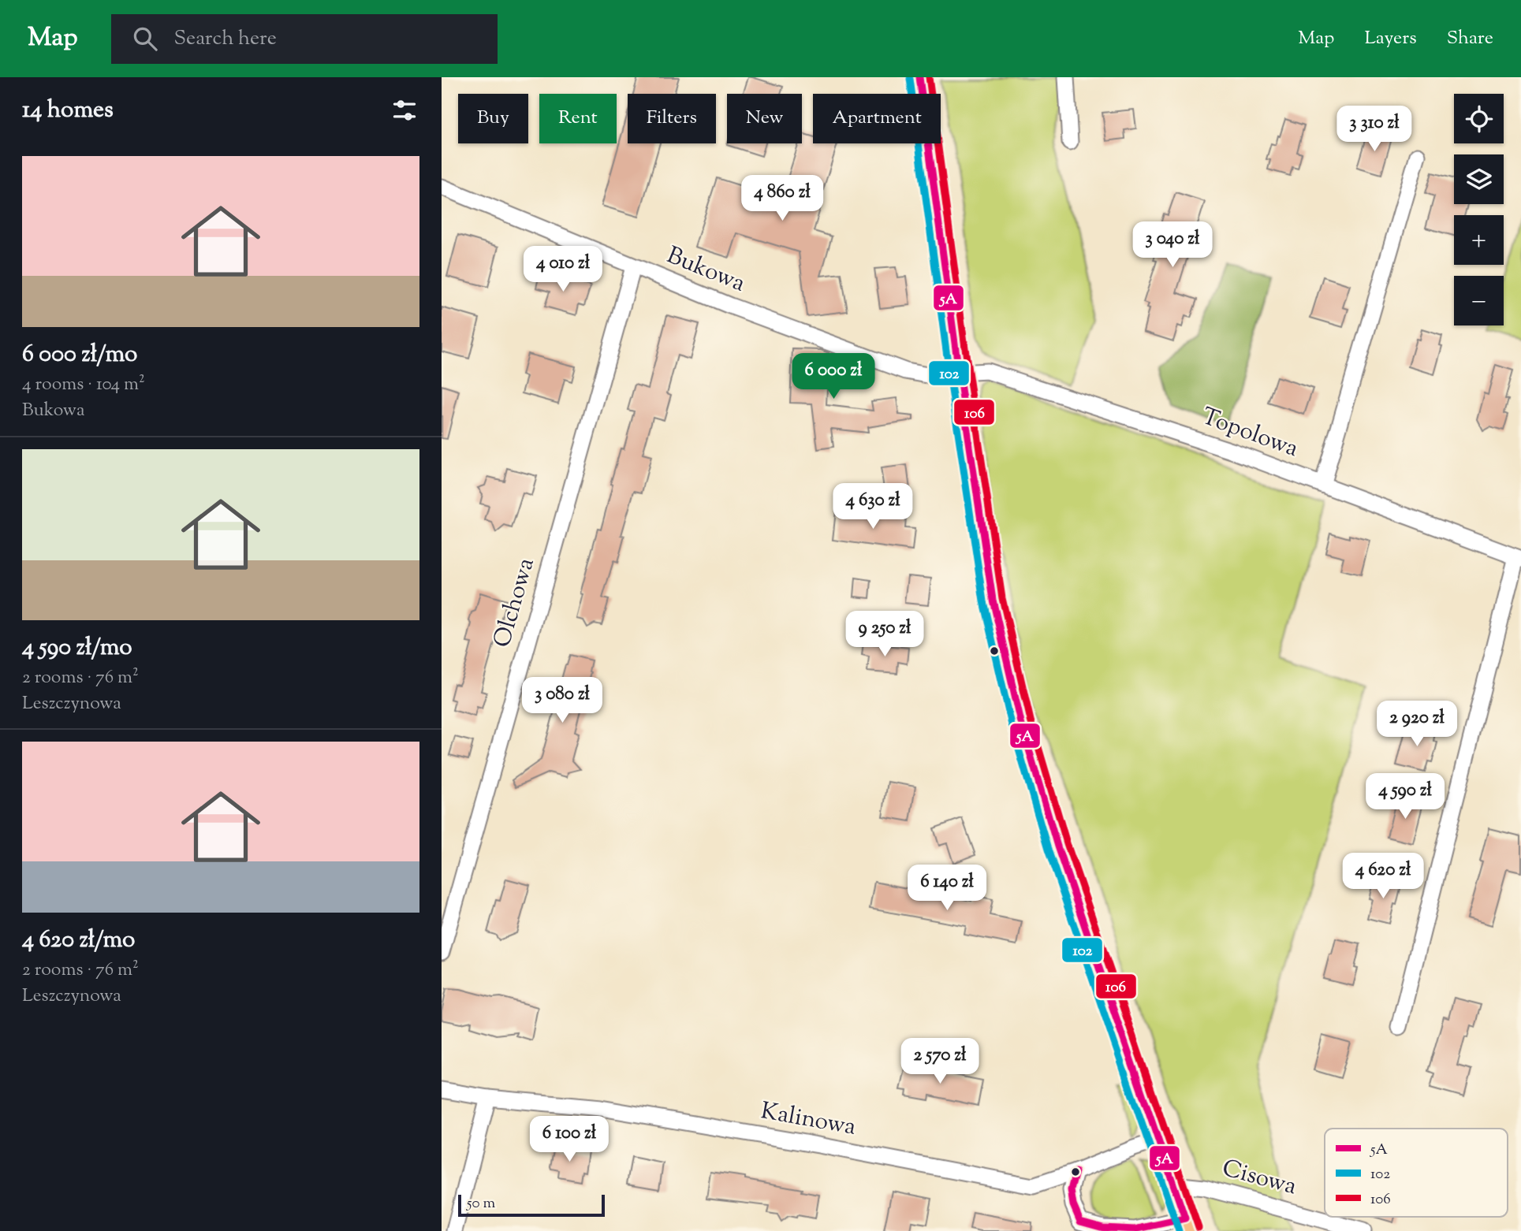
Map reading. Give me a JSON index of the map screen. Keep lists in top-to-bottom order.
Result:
{
  "streets": {
    "street": [
      "Bukowa",
      "Topolowa",
      "Olchowa",
      "Kalinowa",
      "Cisowa"
    ]
  },
  "crossings": [
    ["Bukowa", "Topolowa"],
    ["Bukowa", "Olchowa"]
  ],
  "lines": ["transit line 5A", "transit line 106", "transit line 102"],
  "legend": ["5A", "102", "106"],
  "scale_bar": "50 m",
  "page": {
    "header": "Map",
    "search": "Search here",
    "nav": ["Map", "Layers", "Share"],
    "heading": "14 homes",
    "map_buttons": ["+", "−"],
    "chip": [
      "Buy",
      "Rent",
      "Filters",
      "New",
      "Apartment"
    ],
    "price": [
      "3 310 zł",
      "4 860 zł",
      "3 040 zł",
      "4 010 zł",
      "6 000 zł",
      "4 630 zł",
      "9 250 zł",
      "3 080 zł",
      "2 920 zł",
      "4 590 zł",
      "4 620 zł",
      "6 140 zł",
      "2 570 zł",
      "6 100 zł"
    ],
    "list": [
      {
        "name": "6 000 zł/mo",
        "note": "4 rooms · 104 m² · Bukowa"
      },
      {
        "name": "4 590 zł/mo",
        "note": "2 rooms · 76 m² · Leszczynowa"
      },
      {
        "name": "4 620 zł/mo",
        "note": "2 rooms · 76 m² · Leszczynowa"
      }
    ],
    "scale": "50 m"
  }
}
